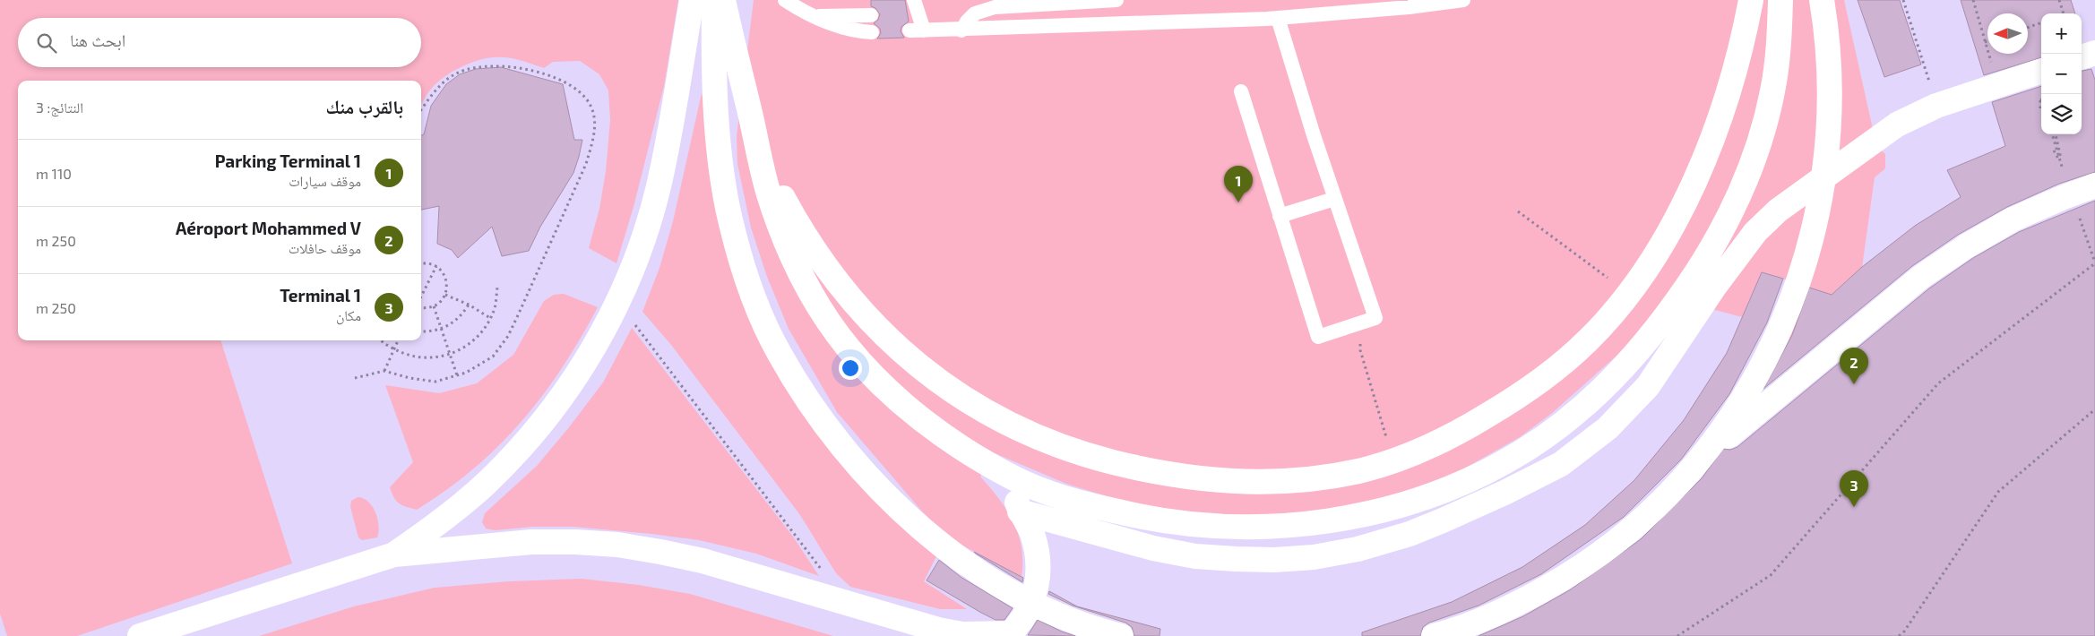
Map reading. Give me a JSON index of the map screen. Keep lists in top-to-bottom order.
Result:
{
  "north": "left",
  "page": {
    "map_buttons": ["+", "−"],
    "search": "ابحث هنا",
    "heading": ["بالقرب منك", "النتائج: 3"],
    "list": [
      {
        "mark": "1",
        "name": "Parking Terminal 1",
        "note": "موقف سيارات",
        "value": "110 m"
      },
      {
        "mark": "2",
        "name": "Aéroport Mohammed V",
        "note": "موقف حافلات",
        "value": "250 m"
      },
      {
        "mark": "3",
        "name": "Terminal 1",
        "note": "مكان",
        "value": "250 m"
      }
    ],
    "pins": ["1", "2", "3"]
  }
}
